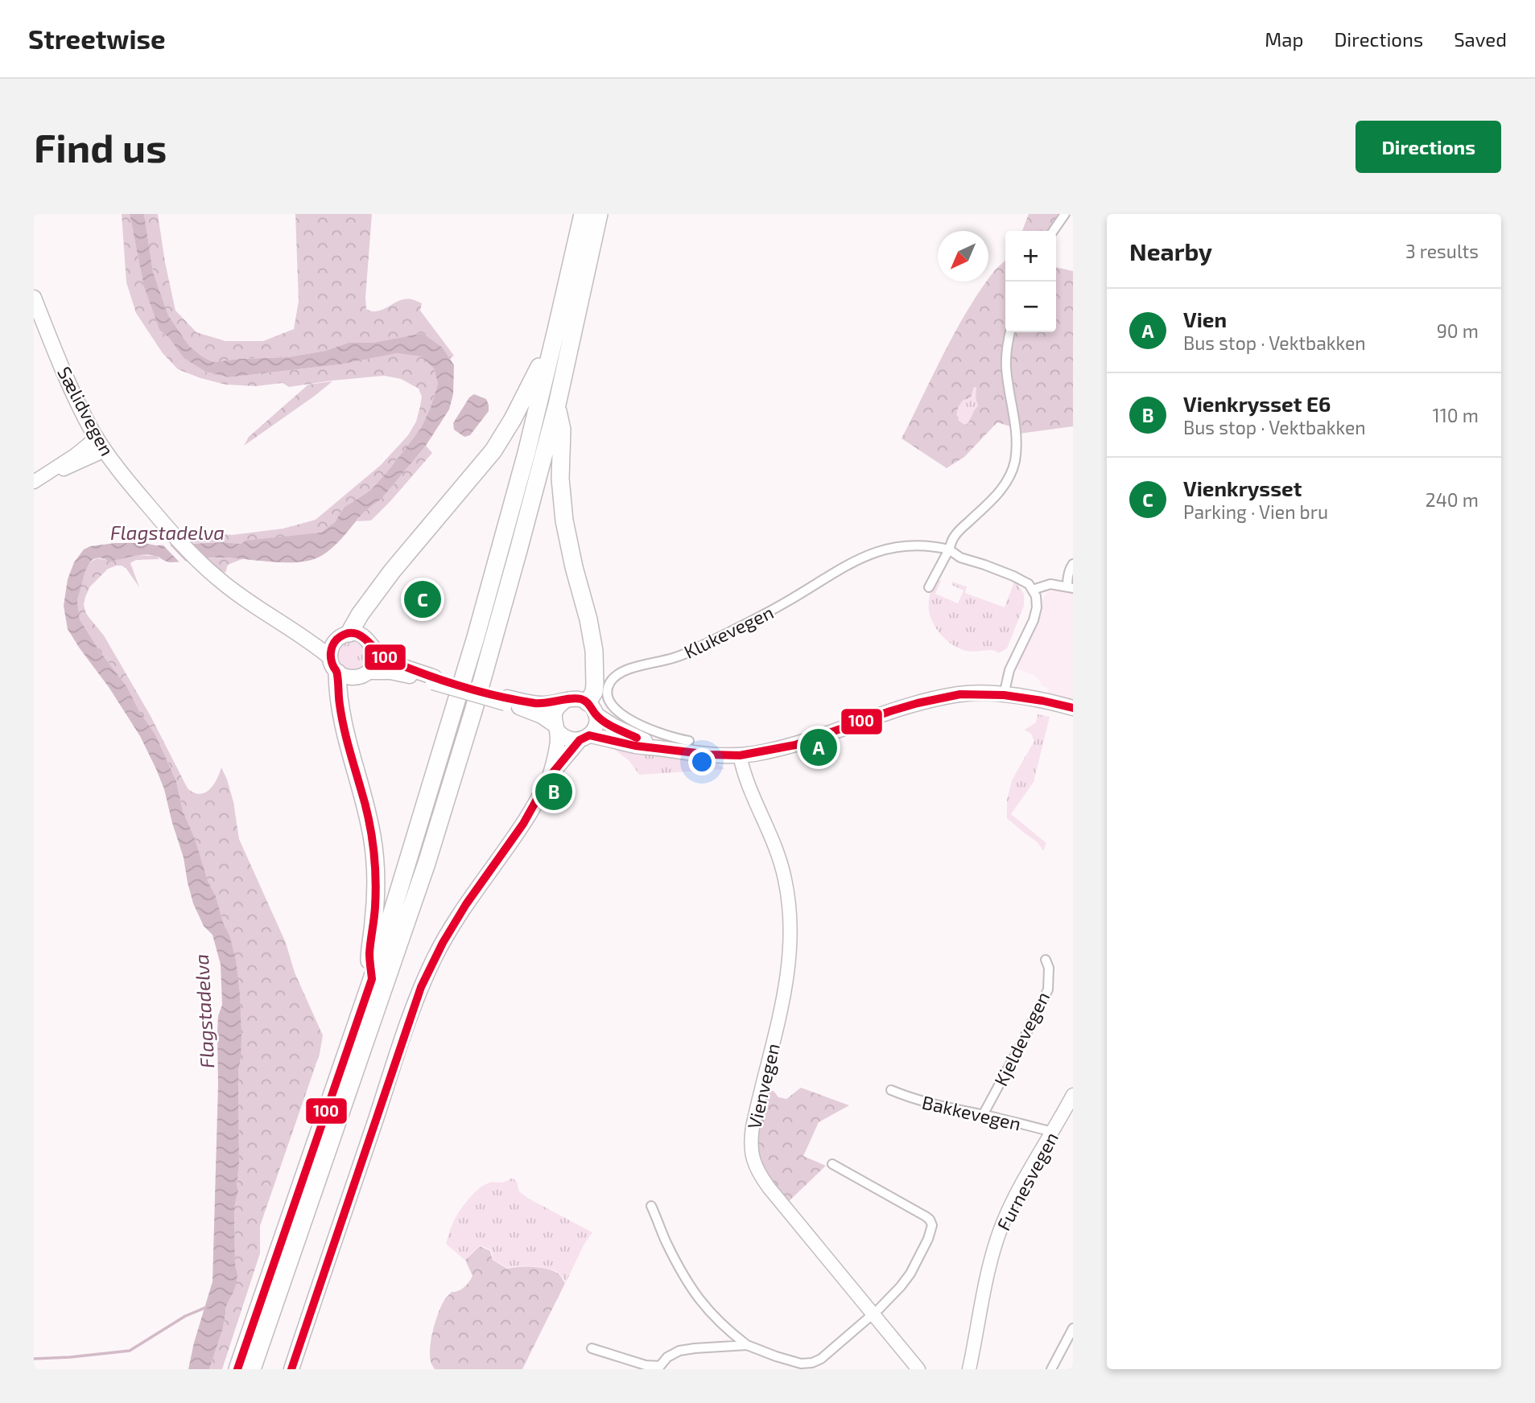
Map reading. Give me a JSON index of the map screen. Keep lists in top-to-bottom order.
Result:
{
  "streets": {
    "main road": ["Sælidvegen", "Vienvegen", "Furnesvegen"],
    "street": ["Klukevegen", "Kjeldevegen", "Bakkevegen"]
  },
  "crossings": [
    ["Kjeldevegen", "Bakkevegen"],
    ["Bakkevegen", "Furnesvegen"]
  ],
  "water": ["Flagstadelva"],
  "lines": ["transit line 100"],
  "north": "bottom left",
  "page": {
    "header": "Streetwise",
    "nav": ["Map", "Directions", "Saved"],
    "buttons": "Directions",
    "title": "Find us",
    "heading": ["Nearby", "3 results"],
    "map_buttons": ["+", "−"],
    "list": [
      {
        "mark": "A",
        "name": "Vien",
        "note": "Bus stop · Vektbakken",
        "value": "90 m"
      },
      {
        "mark": "B",
        "name": "Vienkrysset E6",
        "note": "Bus stop · Vektbakken",
        "value": "110 m"
      },
      {
        "mark": "C",
        "name": "Vienkrysset",
        "note": "Parking · Vien bru",
        "value": "240 m"
      }
    ],
    "pins": ["C", "A", "B"]
  }
}
